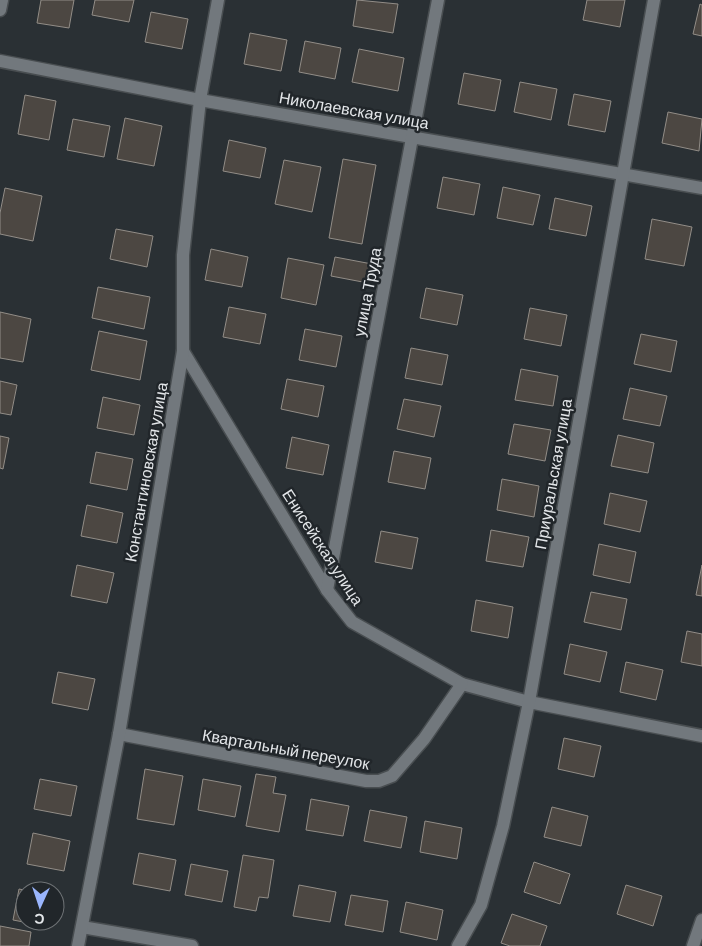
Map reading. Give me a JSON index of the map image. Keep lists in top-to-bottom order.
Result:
{
  "streets": {
    "street": [
      "Николаевская улица",
      "улица Труда",
      "Константиновская улица",
      "Приуральская улица",
      "Енисейская улица",
      "Квартальный переулок"
    ]
  },
  "crossings": [
    ["Николаевская улица", "улица Труда"],
    ["Николаевская улица", "Константиновская улица"],
    ["Николаевская улица", "Приуральская улица"],
    ["улица Труда", "Енисейская улица"],
    ["Константиновская улица", "Енисейская улица"],
    ["Константиновская улица", "Квартальный переулок"],
    ["Приуральская улица", "Енисейская улица"],
    ["Енисейская улица", "Квартальный переулок"]
  ],
  "north": "bottom"
}
